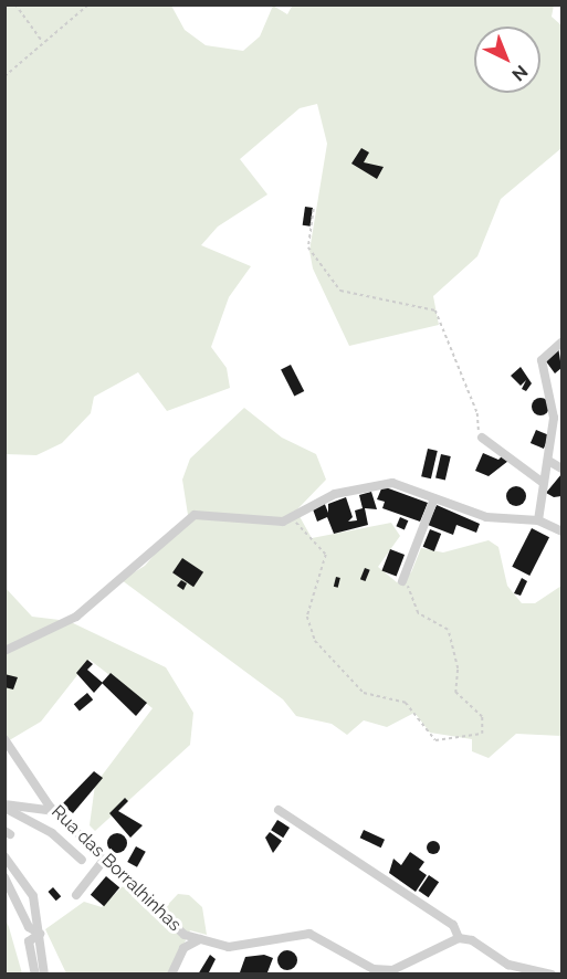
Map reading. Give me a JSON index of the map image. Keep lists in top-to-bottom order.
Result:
{
  "streets": {
    "street": ["Rua das Borralhinhas"]
  },
  "north": "bottom right"
}
